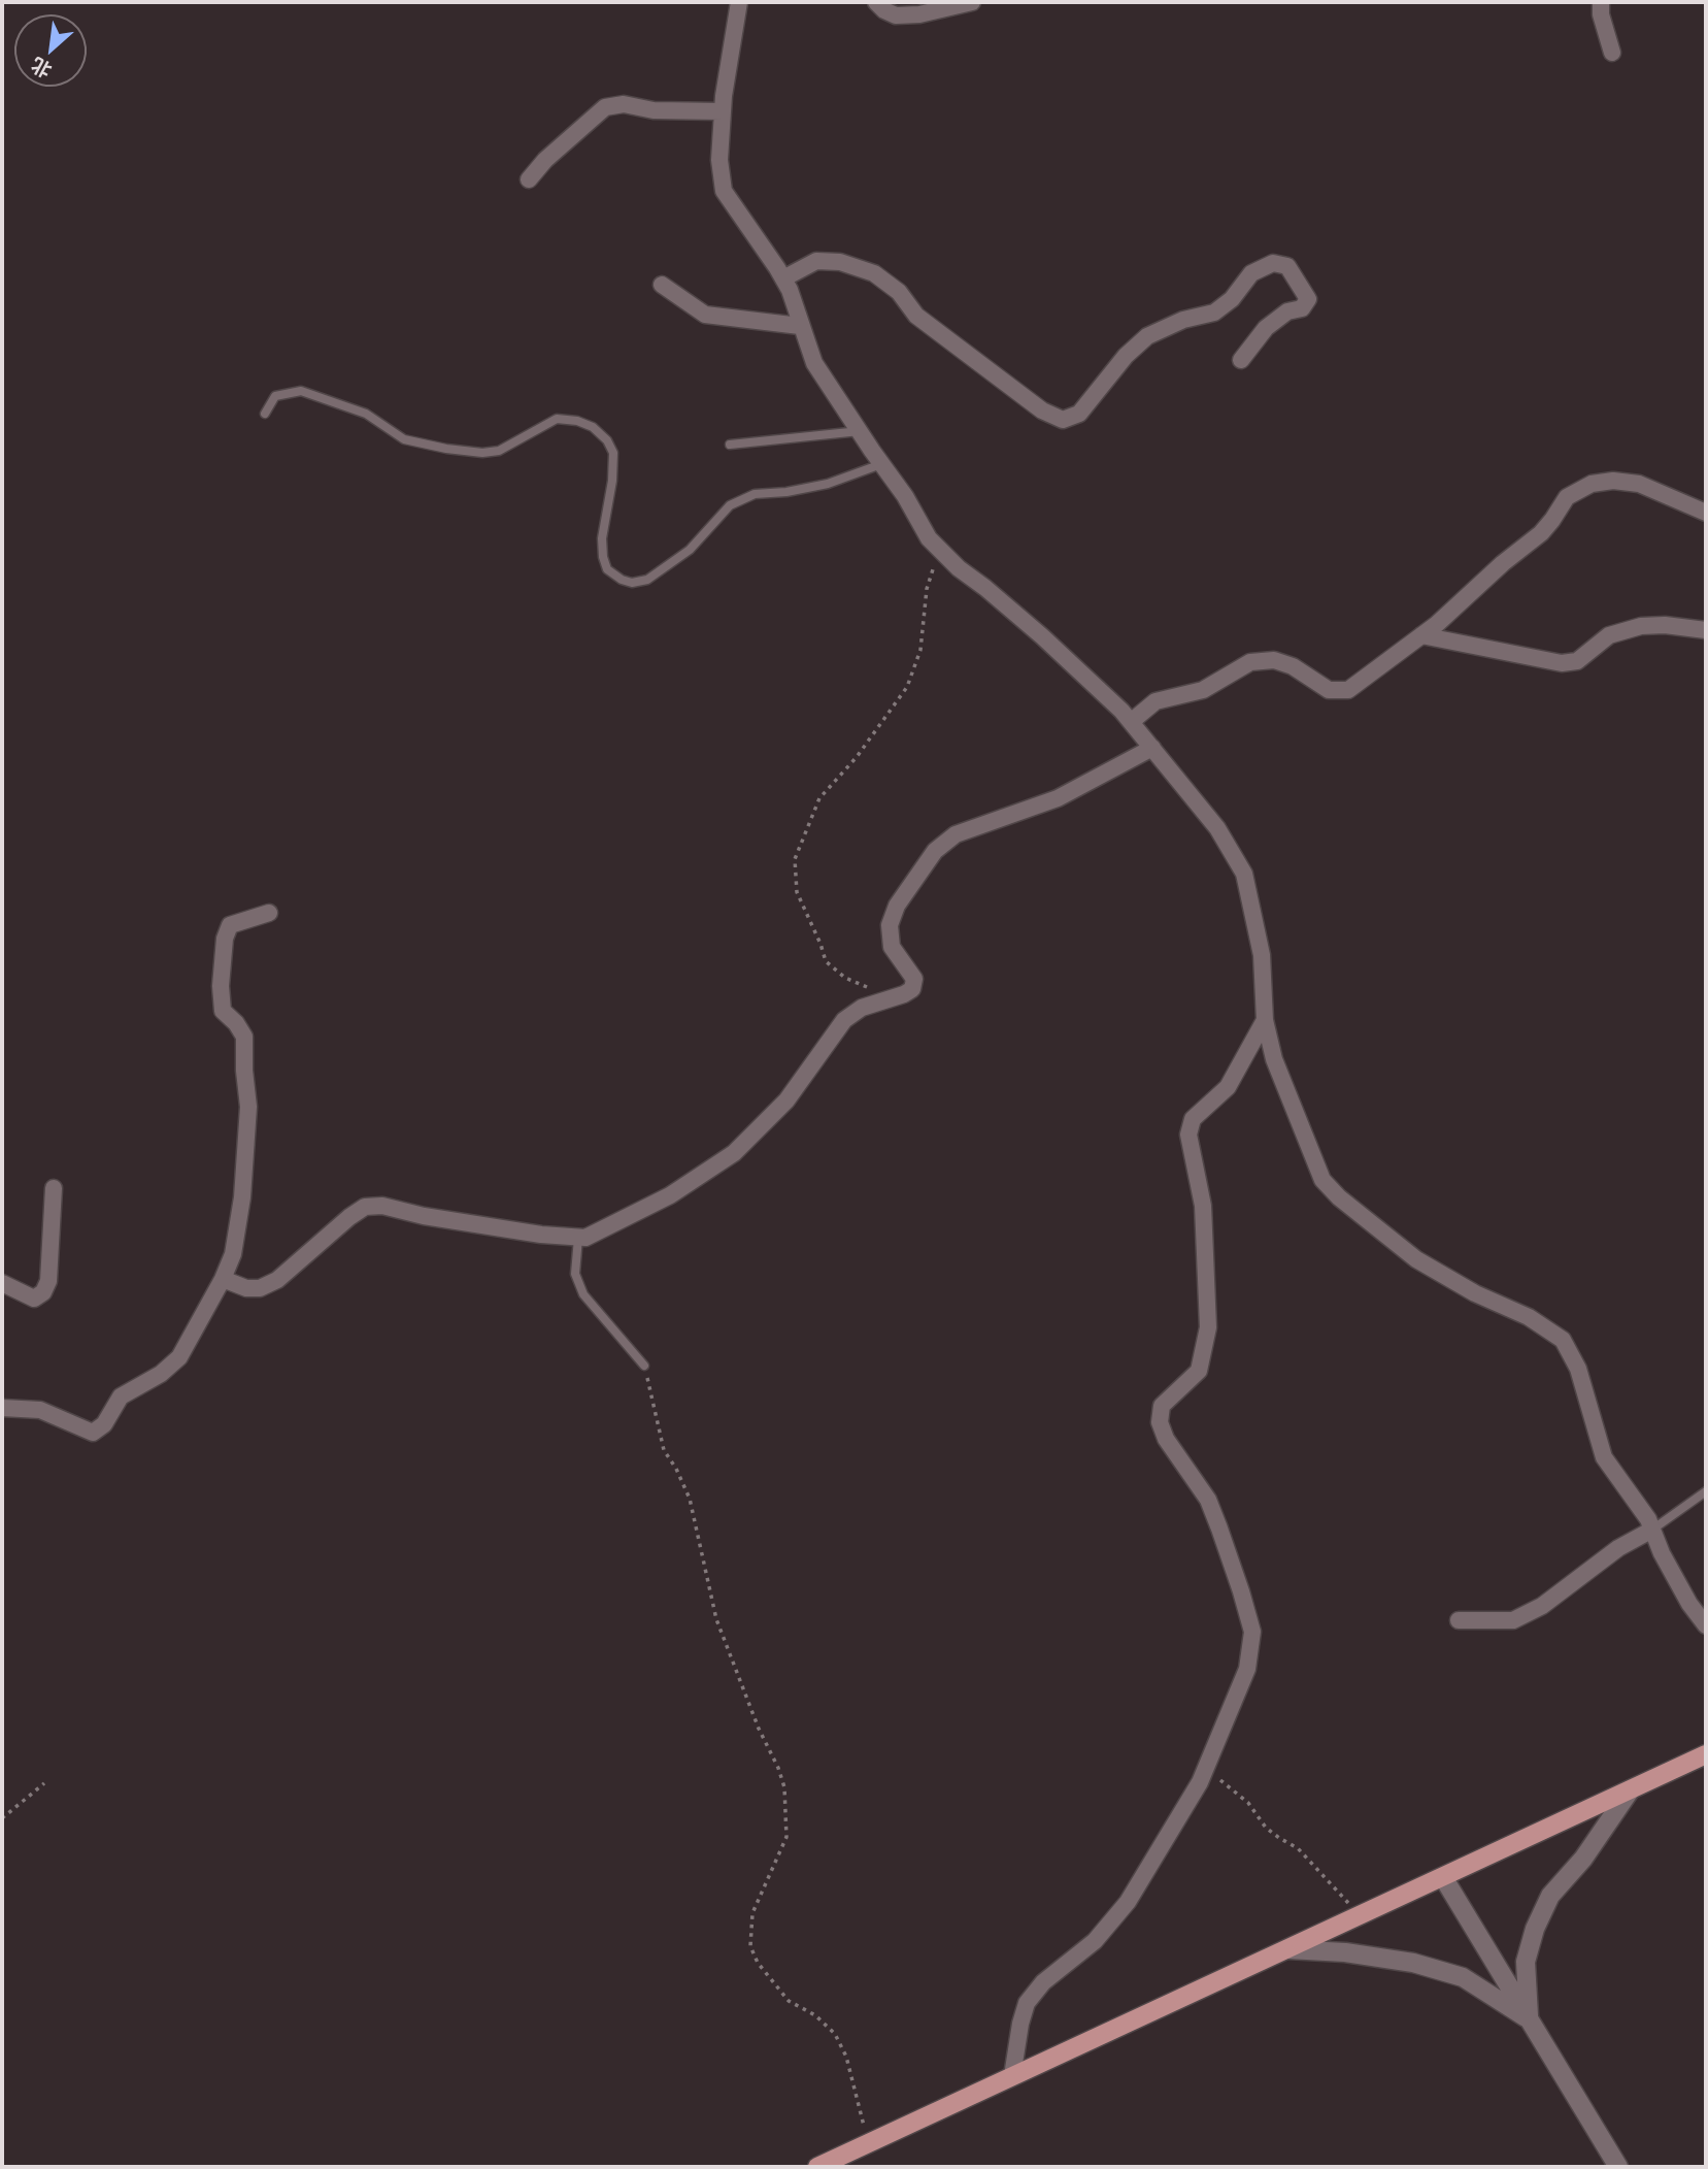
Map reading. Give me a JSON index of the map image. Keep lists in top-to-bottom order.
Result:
{
  "north": "bottom left"
}
